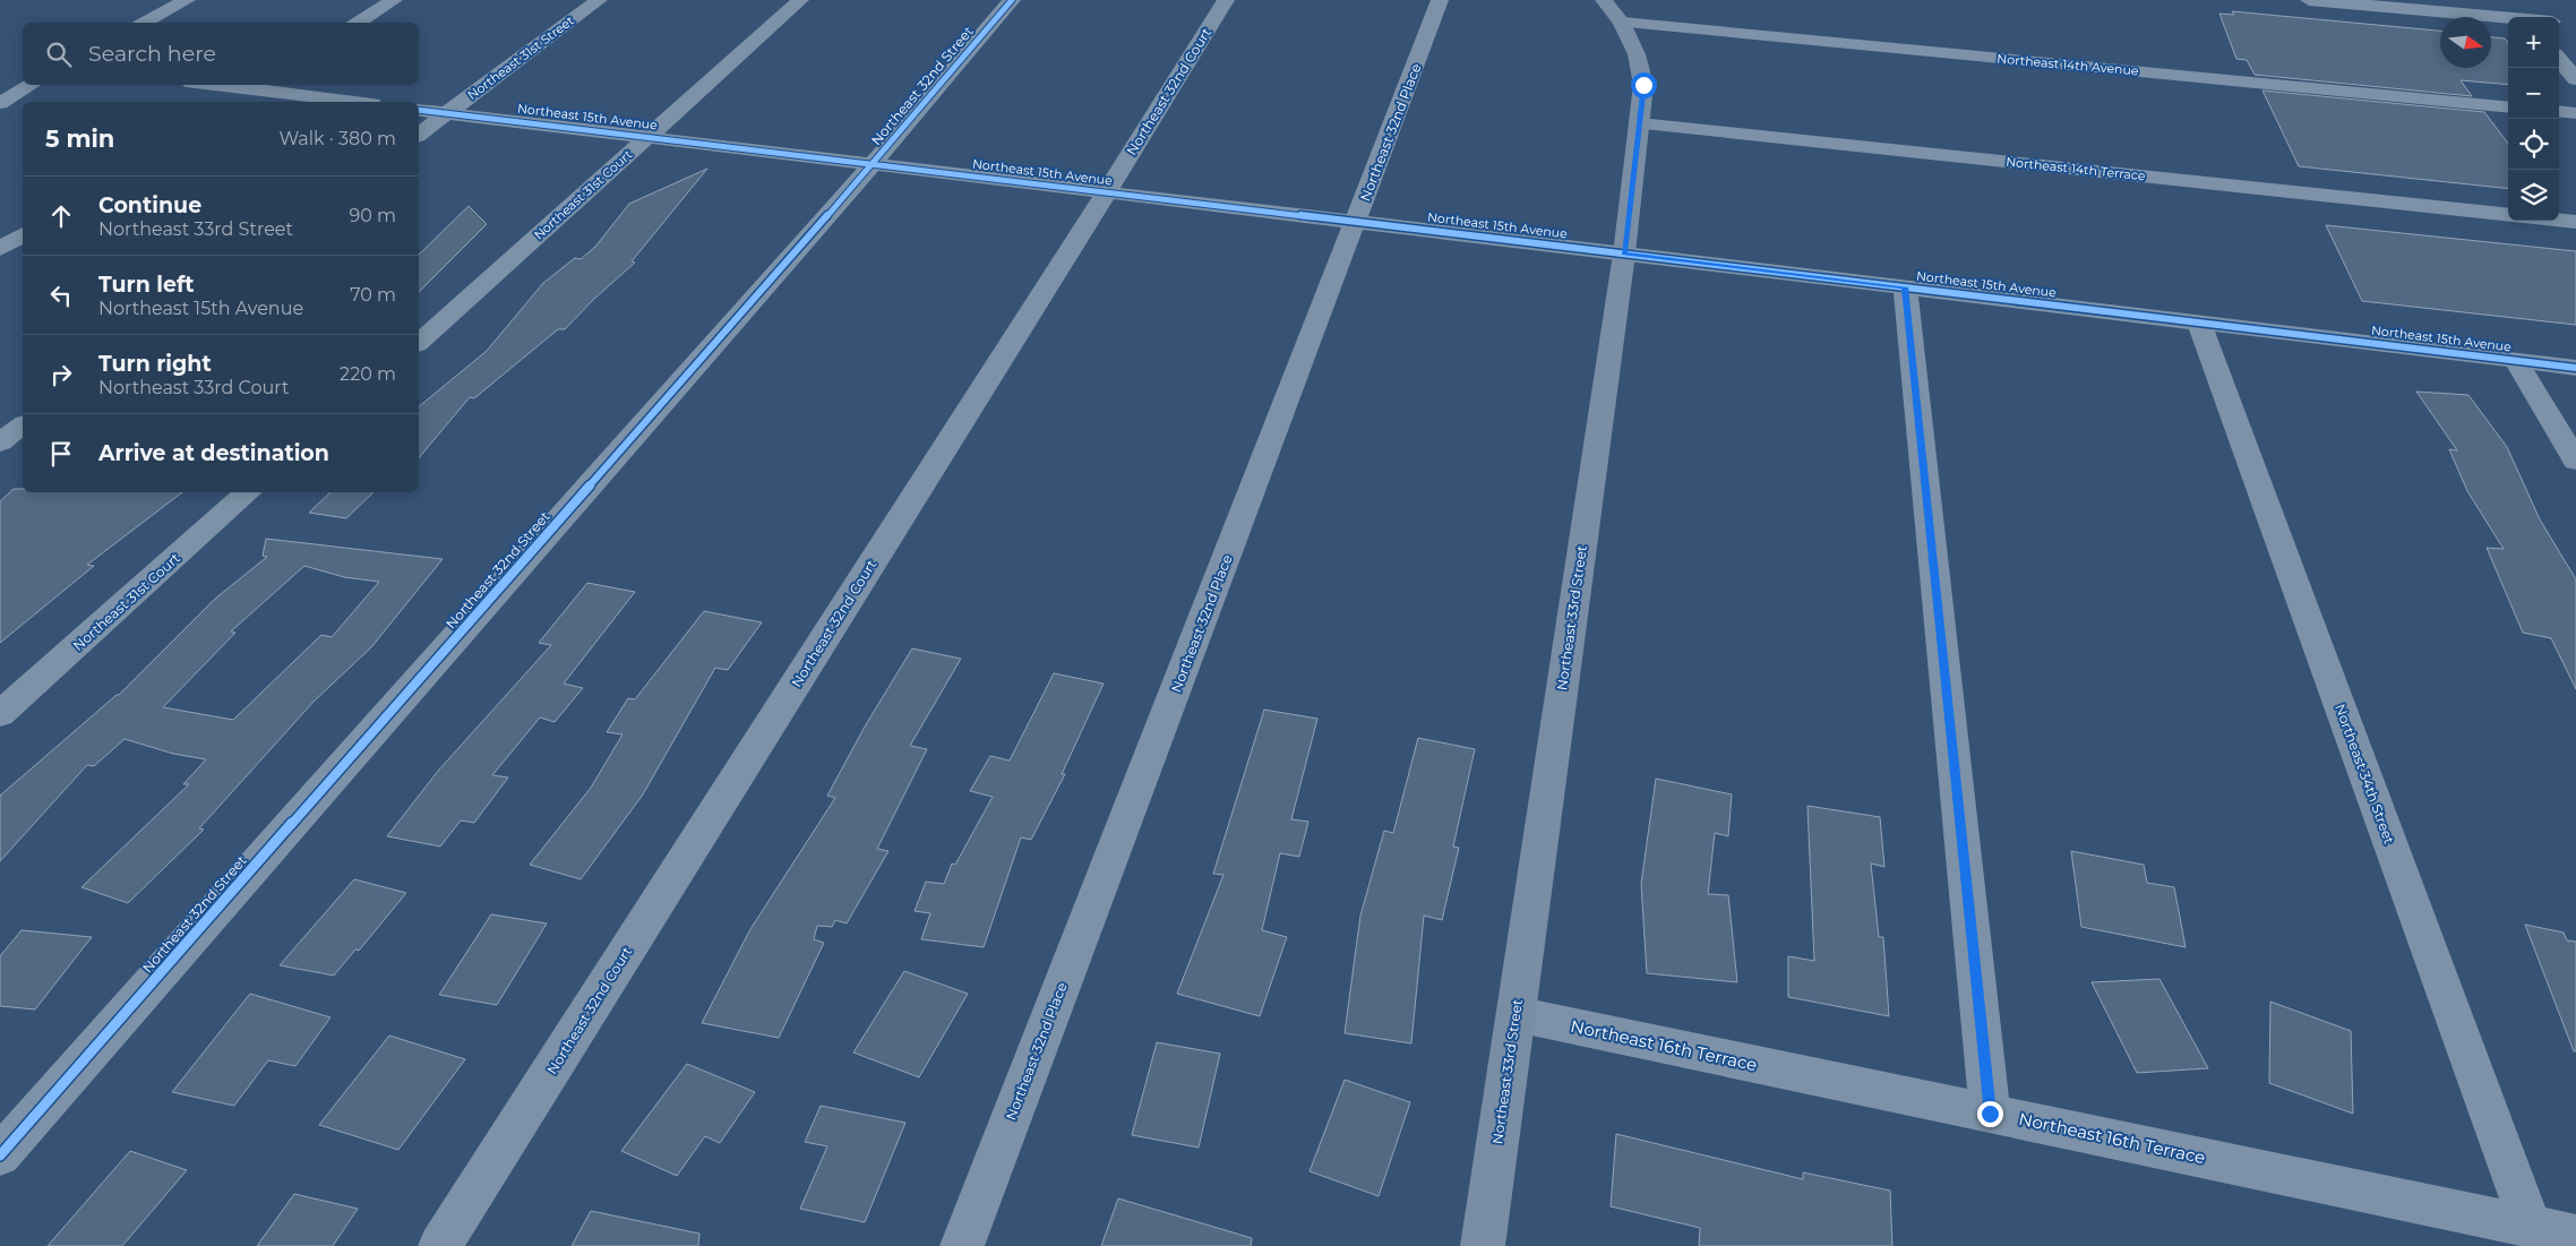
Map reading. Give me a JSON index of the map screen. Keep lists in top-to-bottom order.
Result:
{
  "streets": {
    "street": [
      "Northeast 31st Street",
      "Northeast 14th Avenue",
      "Northeast 32nd Street",
      "Northeast 32nd Court",
      "Northeast 15th Avenue",
      "Northeast 32nd Place",
      "Northeast 14th Terrace",
      "Northeast 31st Court",
      "Northeast 33rd Street",
      "Northeast 34th Street",
      "Northeast 16th Terrace"
    ]
  },
  "crossings": [
    ["Northeast 31st Street", "Northeast 15th Avenue"],
    ["Northeast 14th Avenue", "Northeast 33rd Street"],
    ["Northeast 32nd Street", "Northeast 15th Avenue"],
    ["Northeast 32nd Court", "Northeast 15th Avenue"],
    ["Northeast 15th Avenue", "Northeast 32nd Place"],
    ["Northeast 15th Avenue", "Northeast 31st Court"],
    ["Northeast 15th Avenue", "Northeast 33rd Street"],
    ["Northeast 15th Avenue", "Northeast 34th Street"],
    ["Northeast 14th Terrace", "Northeast 33rd Street"],
    ["Northeast 33rd Street", "Northeast 16th Terrace"],
    ["Northeast 34th Street", "Northeast 16th Terrace"]
  ],
  "north": "right",
  "page": {
    "map_buttons": ["+", "−"],
    "search": "Search here",
    "heading": ["5 min", "Walk · 380 m"],
    "list": [
      ["Continue", "Northeast 33rd Street", "90 m"],
      ["Turn left", "Northeast 15th Avenue", "70 m"],
      ["Turn right", "Northeast 33rd Court", "220 m"],
      "Arrive at destination"
    ]
  }
}
